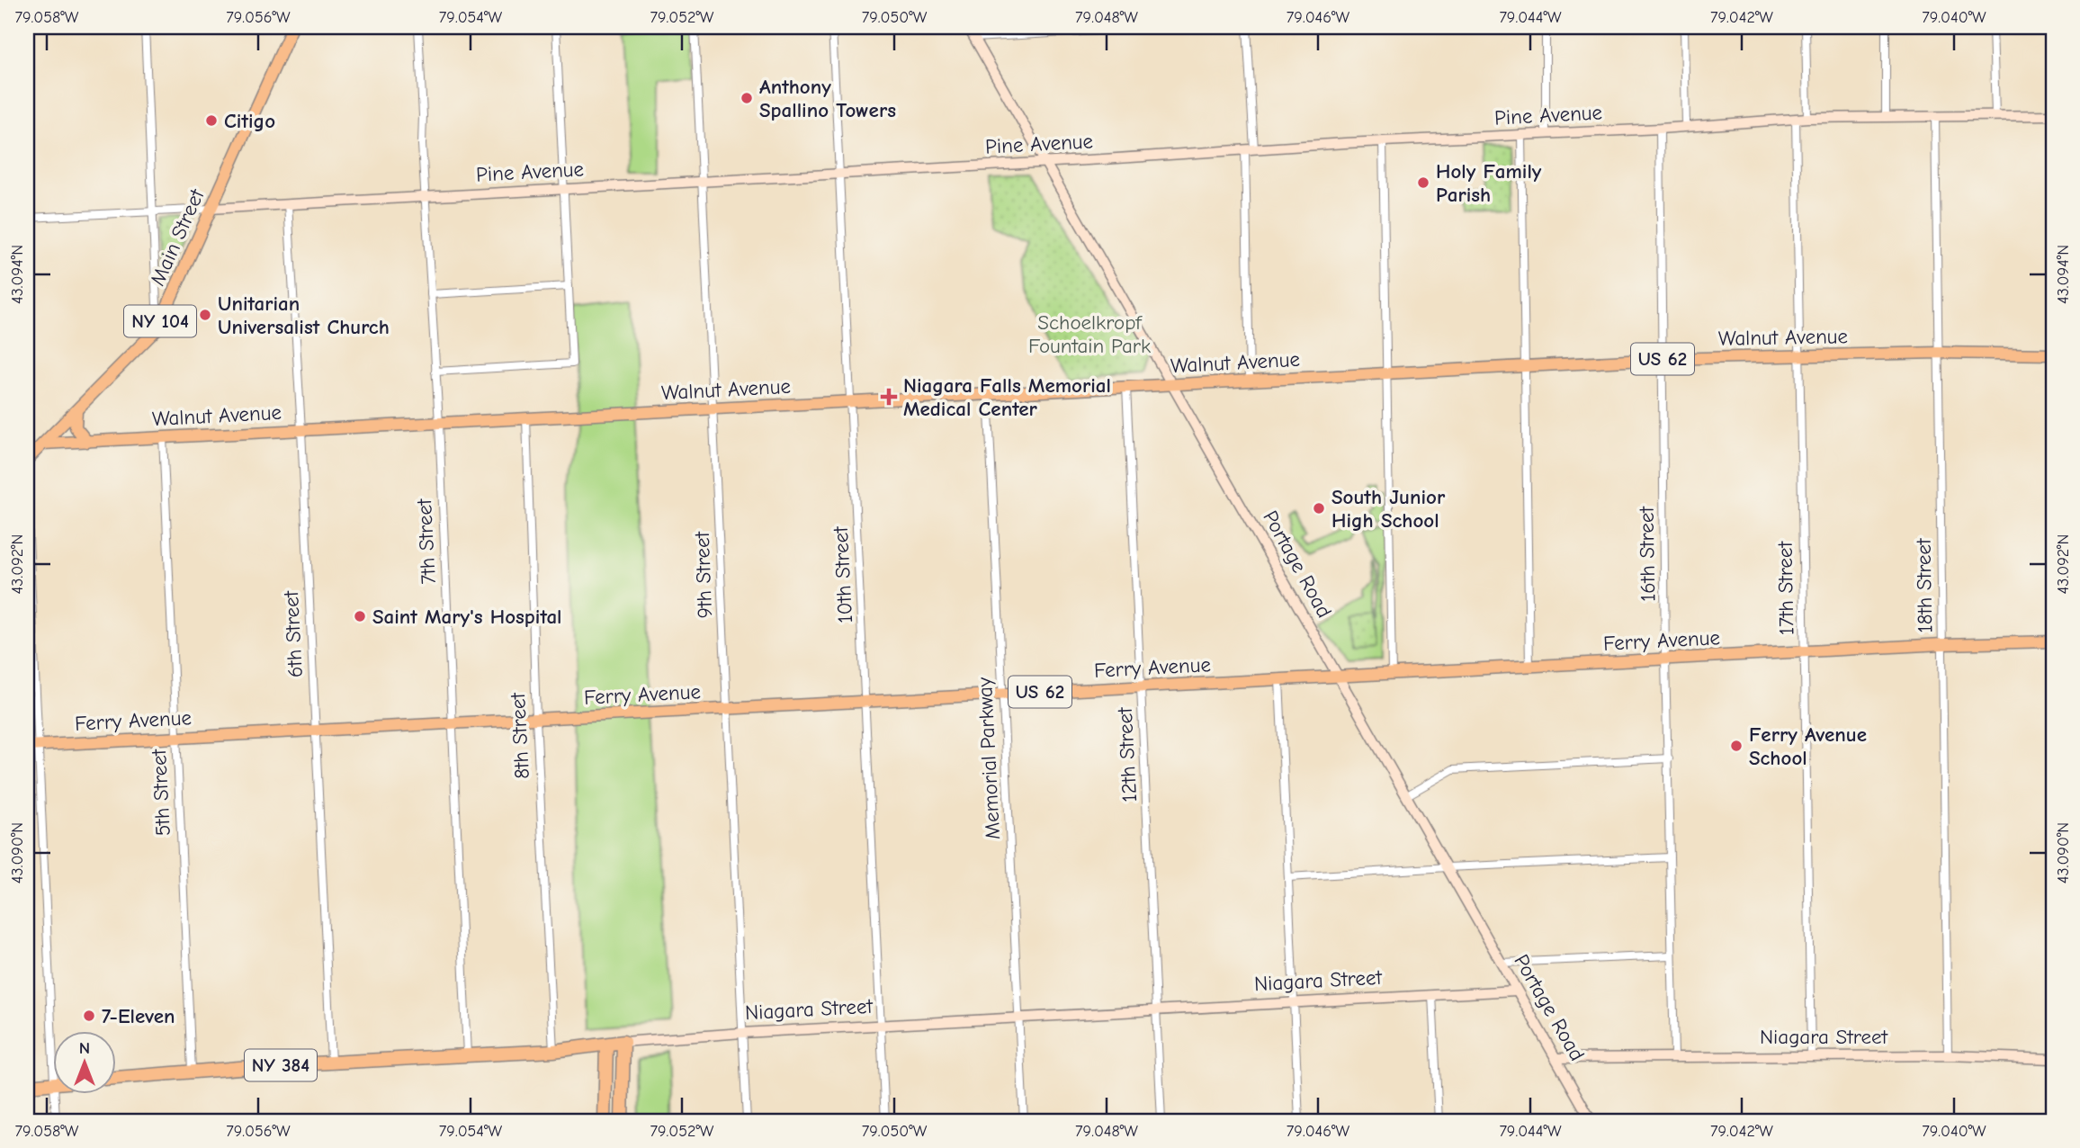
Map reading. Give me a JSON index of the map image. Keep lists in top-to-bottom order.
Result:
{
  "streets": {
    "highway": ["Niagara Street", "NY 384"],
    "main road": [
      "Main Street",
      "NY 104",
      "Walnut Avenue",
      "US 62",
      "Ferry Avenue"
    ],
    "street": [
      "Pine Avenue",
      "7th Street",
      "16th Street",
      "Portage Road",
      "9th Street",
      "10th Street",
      "18th Street",
      "17th Street",
      "6th Street",
      "8th Street",
      "12th Street",
      "Memorial Parkway",
      "5th Street"
    ]
  },
  "crossings": [
    ["Pine Avenue", "Main Street"],
    ["Pine Avenue", "7th Street"],
    ["Pine Avenue", "16th Street"],
    ["Pine Avenue", "Portage Road"],
    ["Pine Avenue", "9th Street"],
    ["Pine Avenue", "10th Street"],
    ["Pine Avenue", "18th Street"],
    ["Pine Avenue", "17th Street"],
    ["Pine Avenue", "6th Street"],
    ["Main Street", "Walnut Avenue"],
    ["Walnut Avenue", "7th Street"],
    ["Walnut Avenue", "16th Street"],
    ["Walnut Avenue", "Portage Road"],
    ["Walnut Avenue", "9th Street"],
    ["Walnut Avenue", "10th Street"],
    ["Walnut Avenue", "18th Street"],
    ["Walnut Avenue", "17th Street"],
    ["Walnut Avenue", "6th Street"],
    ["Walnut Avenue", "8th Street"],
    ["Walnut Avenue", "12th Street"],
    ["Walnut Avenue", "Memorial Parkway"],
    ["Walnut Avenue", "5th Street"],
    ["7th Street", "Ferry Avenue"],
    ["7th Street", "Niagara Street"],
    ["16th Street", "Ferry Avenue"],
    ["16th Street", "Niagara Street"],
    ["Portage Road", "Ferry Avenue"],
    ["Portage Road", "Niagara Street"],
    ["9th Street", "Ferry Avenue"],
    ["9th Street", "Niagara Street"],
    ["10th Street", "Ferry Avenue"],
    ["10th Street", "Niagara Street"],
    ["18th Street", "Ferry Avenue"],
    ["18th Street", "Niagara Street"],
    ["17th Street", "Ferry Avenue"],
    ["17th Street", "Niagara Street"],
    ["6th Street", "Ferry Avenue"],
    ["6th Street", "Niagara Street"],
    ["Ferry Avenue", "8th Street"],
    ["Ferry Avenue", "12th Street"],
    ["Ferry Avenue", "Memorial Parkway"],
    ["Ferry Avenue", "5th Street"],
    ["8th Street", "Niagara Street"],
    ["12th Street", "Niagara Street"],
    ["Memorial Parkway", "Niagara Street"],
    ["5th Street", "Niagara Street"]
  ],
  "parks": ["Schoelkropf Fountain Park"],
  "places": {
    "other": [
      "Anthony Spallino Towers",
      "Citigo",
      "Holy Family Parish",
      "Unitarian Universalist Church",
      "South Junior High School",
      "Saint Mary's Hospital",
      "Ferry Avenue School",
      "7-Eleven"
    ],
    "health": ["Niagara Falls Memorial Medical Center"]
  },
  "north": "top",
  "coordinates": [
    "79.058°W",
    "79.056°W",
    "79.054°W",
    "79.052°W",
    "79.050°W",
    "79.048°W",
    "79.046°W",
    "79.044°W",
    "79.042°W",
    "79.040°W",
    "43.094°N",
    "43.092°N",
    "43.090°N"
  ]
}
